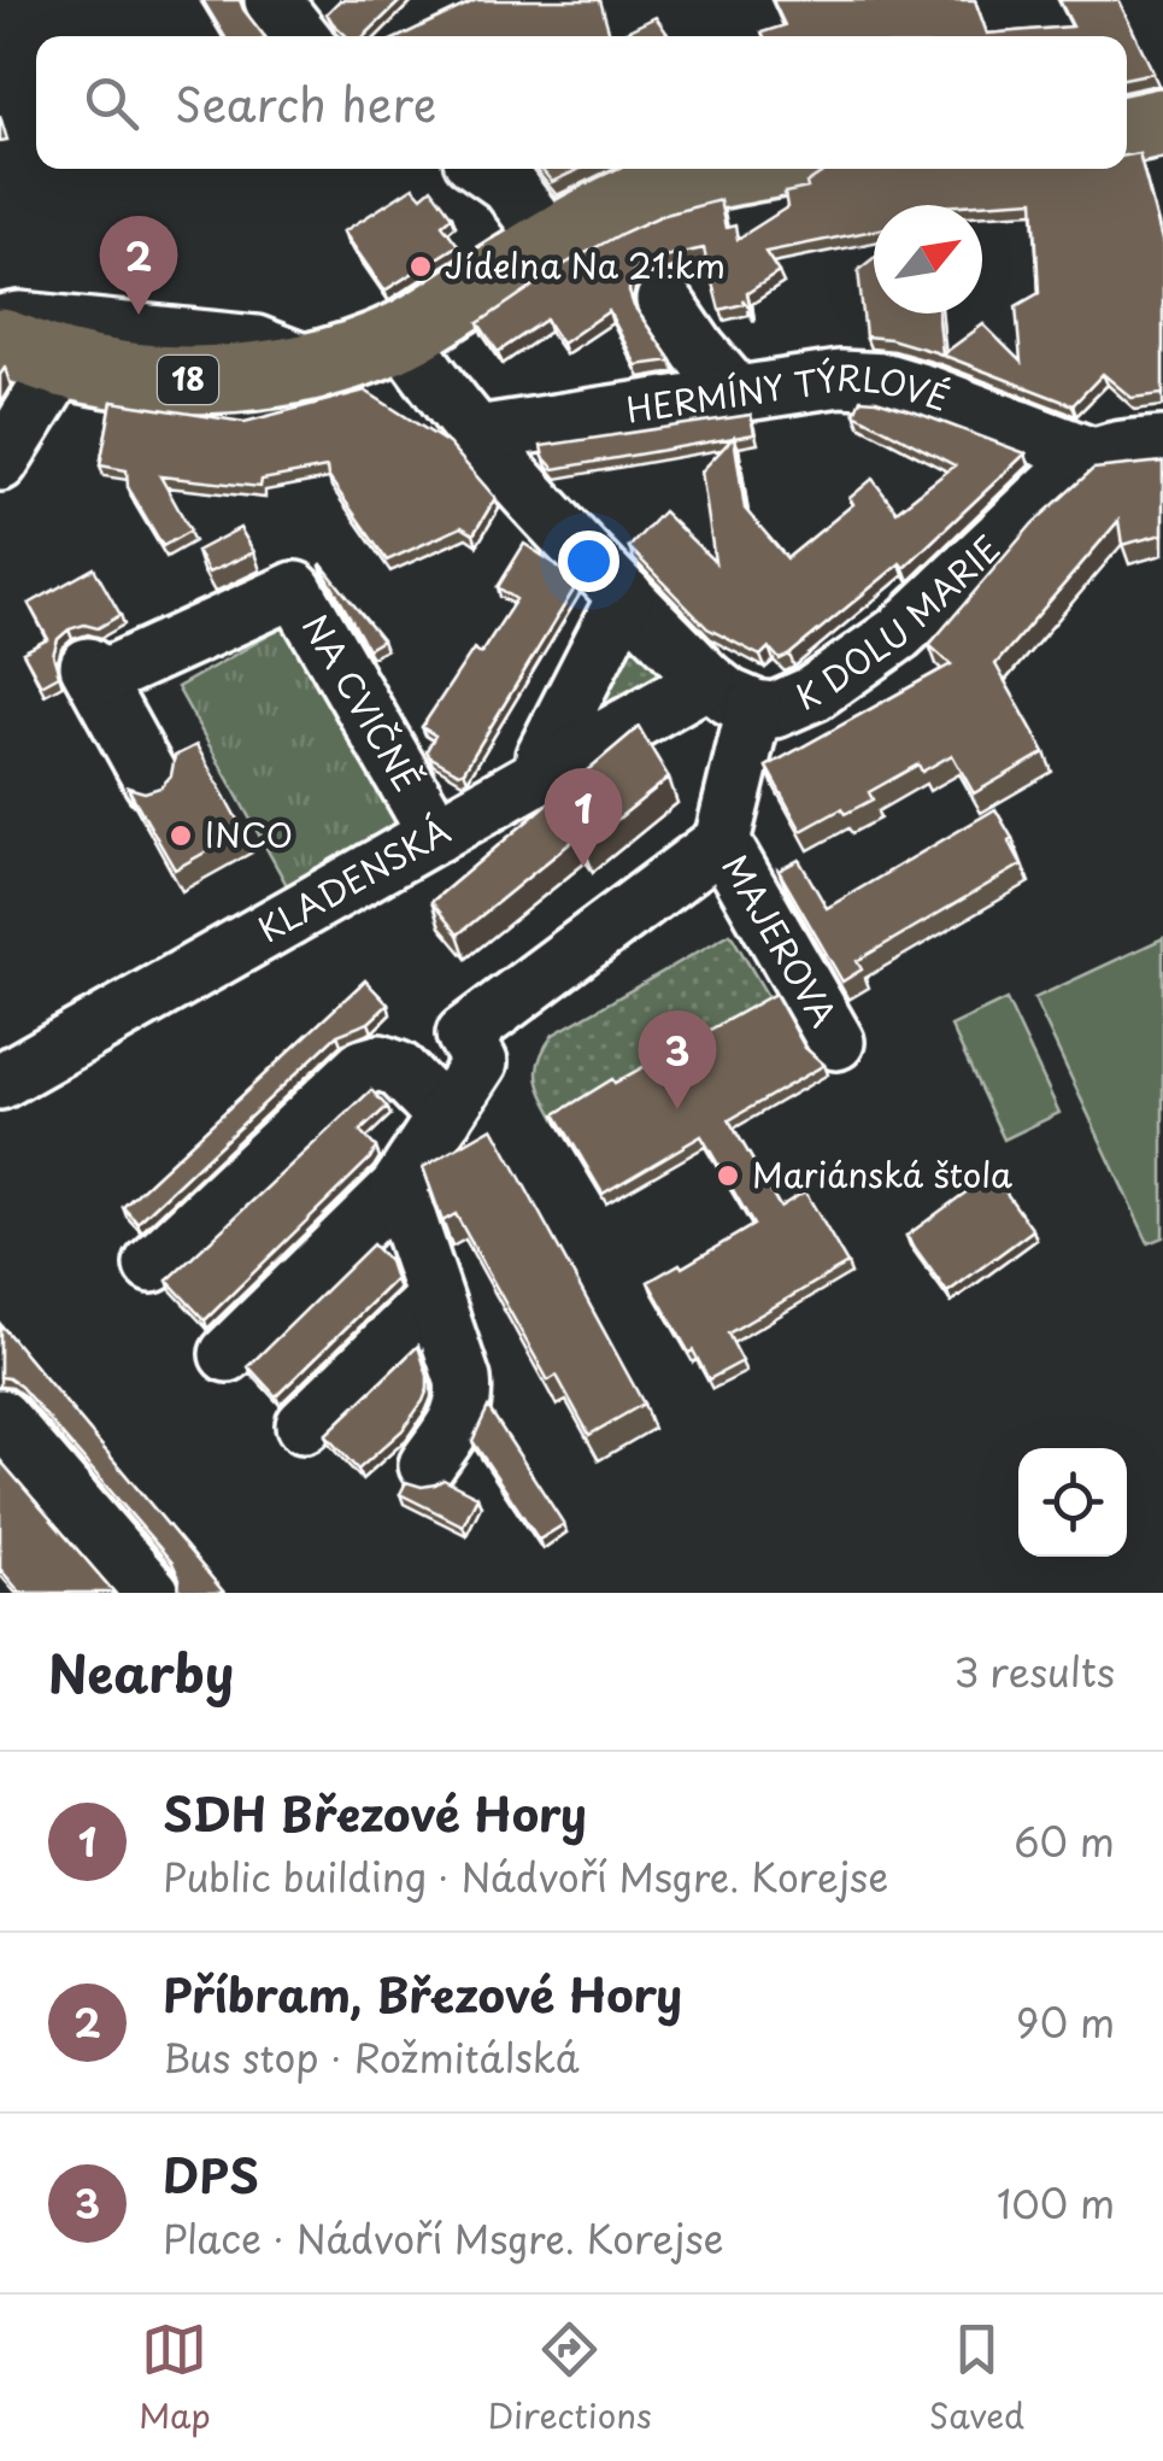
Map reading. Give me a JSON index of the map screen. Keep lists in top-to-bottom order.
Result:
{
  "streets": {
    "main road": ["18"],
    "street": [
      "HERMÍNY TÝRLOVÉ",
      "K DOLU MARIE",
      "NA CVIČNĚ",
      "KLADENSKÁ",
      "MAJEROVA"
    ]
  },
  "crossings": [
    ["18", "K DOLU MARIE"],
    ["HERMÍNY TÝRLOVÉ", "K DOLU MARIE"],
    ["K DOLU MARIE", "KLADENSKÁ"],
    ["NA CVIČNĚ", "KLADENSKÁ"]
  ],
  "places": ["Jídelna Na 21.km", "INCO", "Mariánská štola"],
  "north": "top right",
  "page": {
    "search": "Search here",
    "pins": ["2", "1", "3"],
    "heading": ["Nearby", "3 results"],
    "list": [
      {
        "mark": "1",
        "name": "SDH Březové Hory",
        "note": "Public building · Nádvoří Msgre. Korejse",
        "value": "60 m"
      },
      {
        "mark": "2",
        "name": "Příbram, Březové Hory",
        "note": "Bus stop · Rožmitálská",
        "value": "90 m"
      },
      {
        "mark": "3",
        "name": "DPS",
        "note": "Place · Nádvoří Msgre. Korejse",
        "value": "100 m"
      }
    ],
    "nav": ["Map", "Directions", "Saved"]
  }
}
